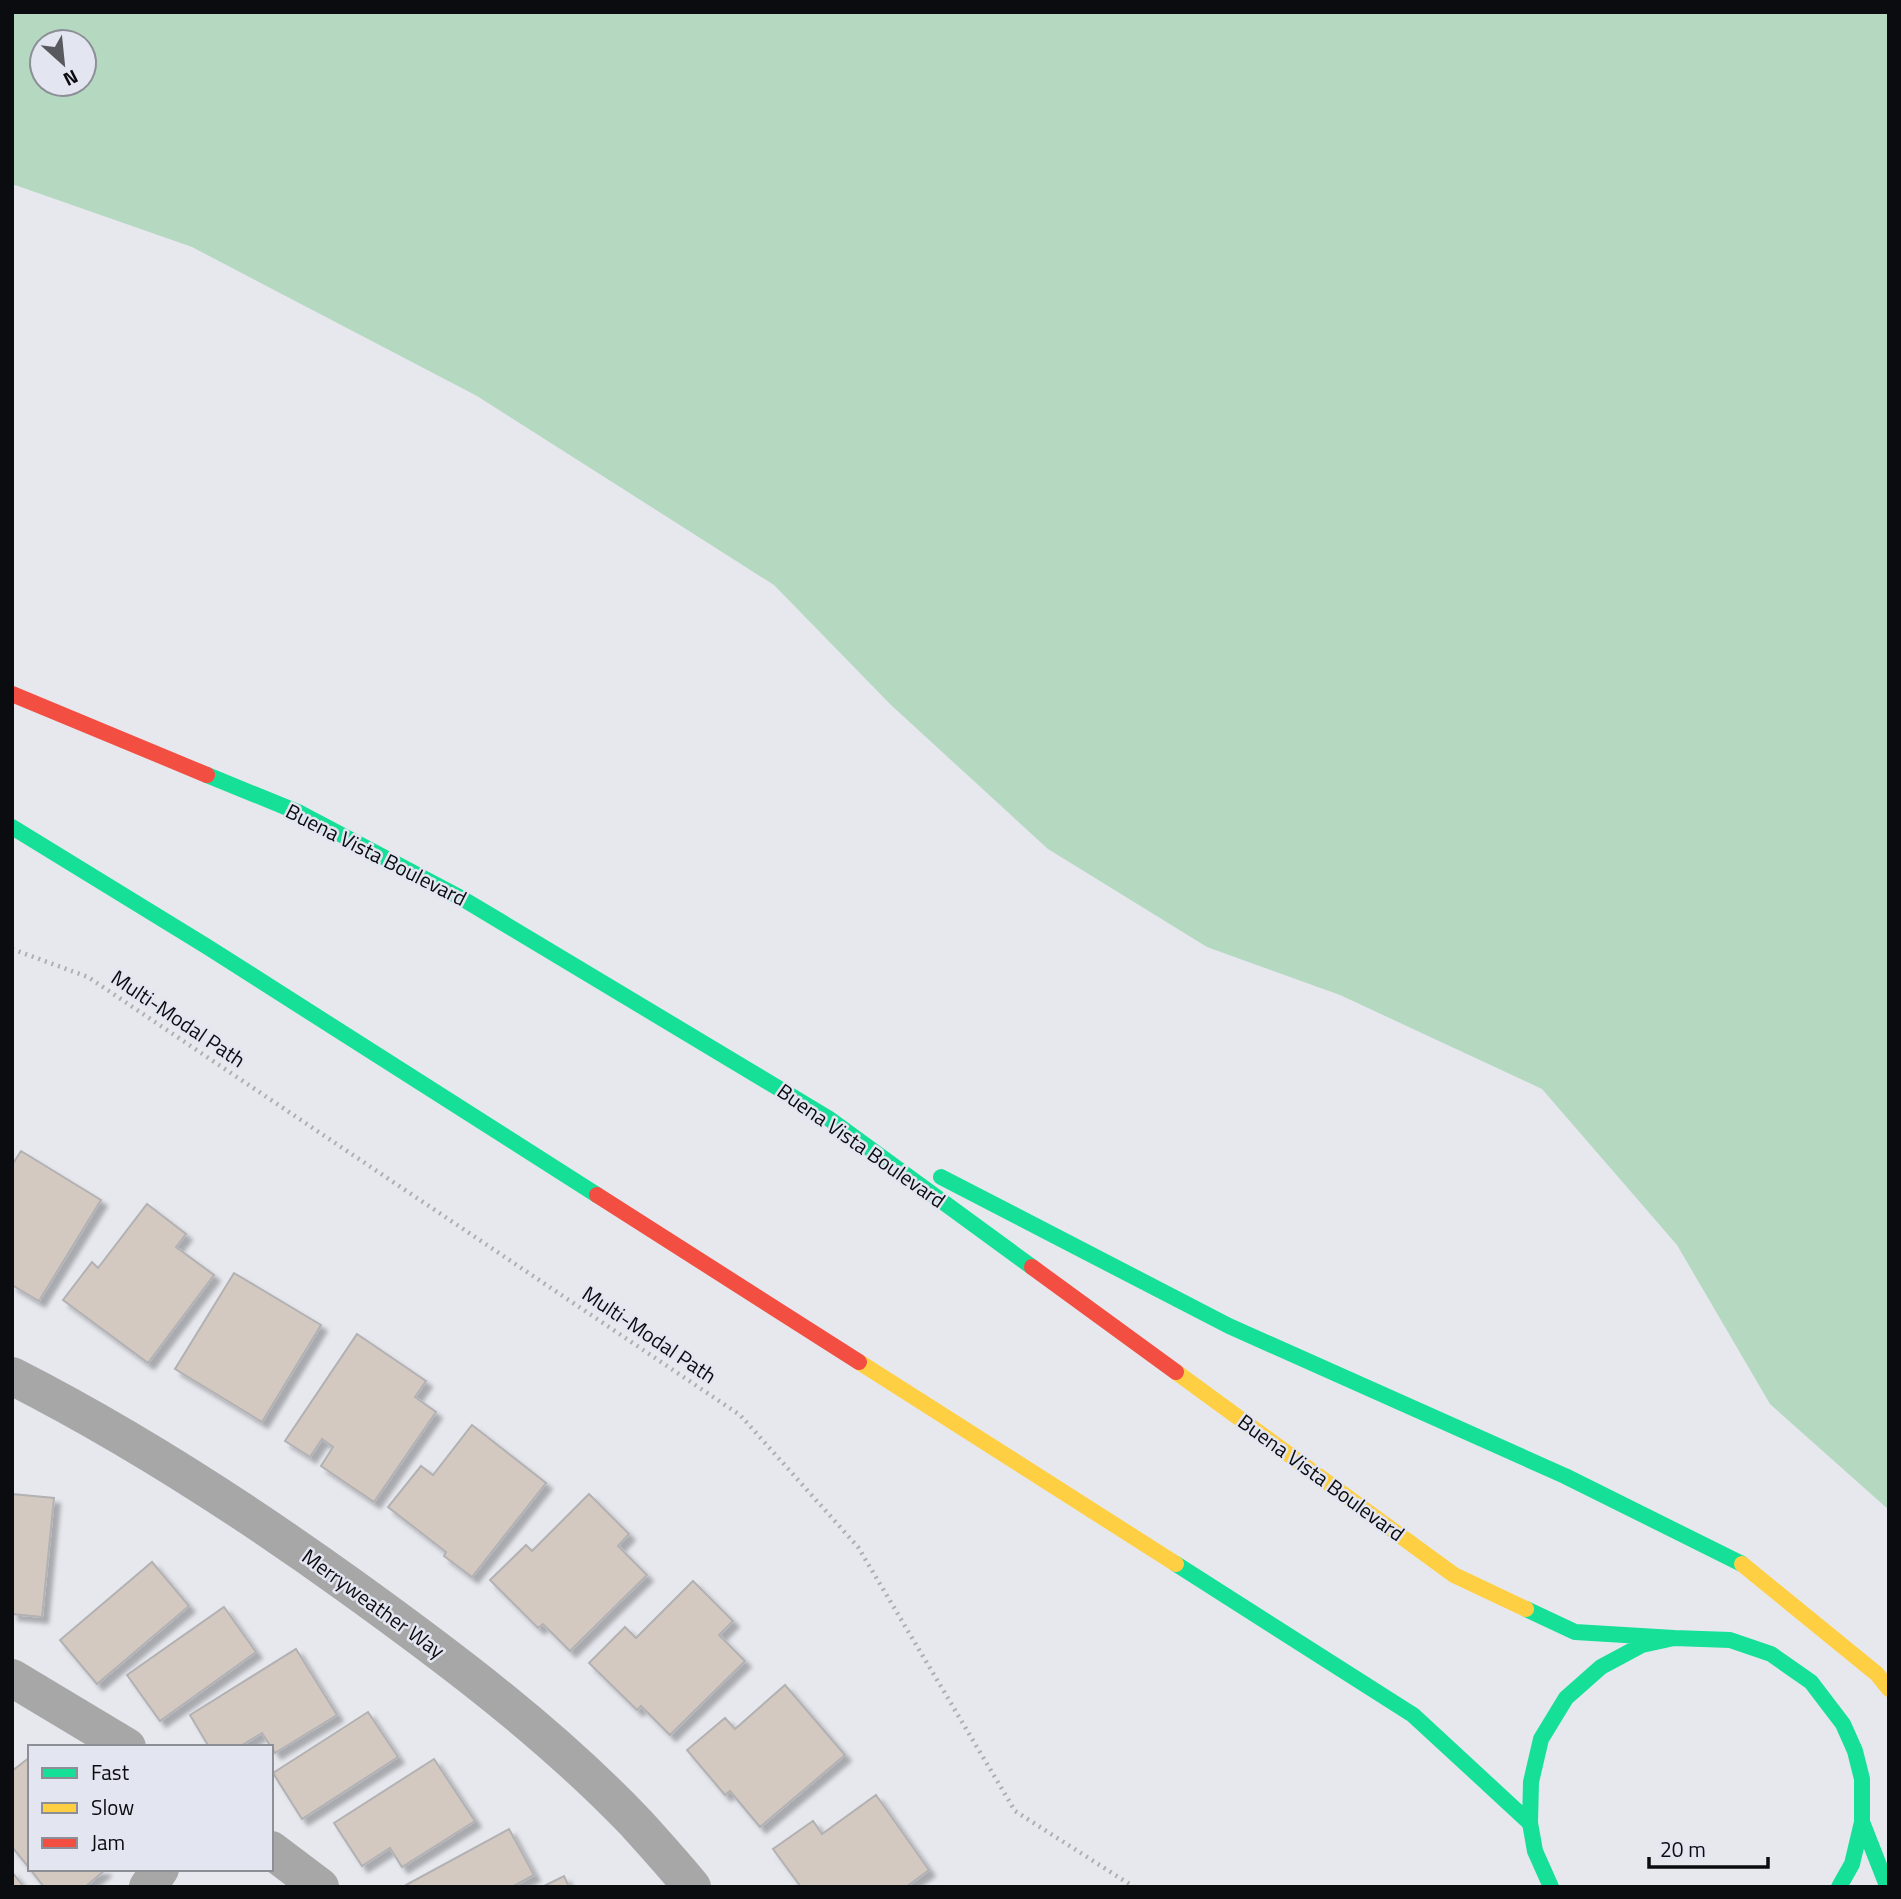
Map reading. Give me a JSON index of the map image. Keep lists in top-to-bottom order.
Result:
{
  "streets": {
    "main road": ["Buena Vista Boulevard"],
    "street": ["Merryweather Way"],
    "path": ["Multi-Modal Path"]
  },
  "legend": ["Fast", "Slow", "Jam"],
  "scale_bar": "20 m",
  "north": "bottom right"
}
